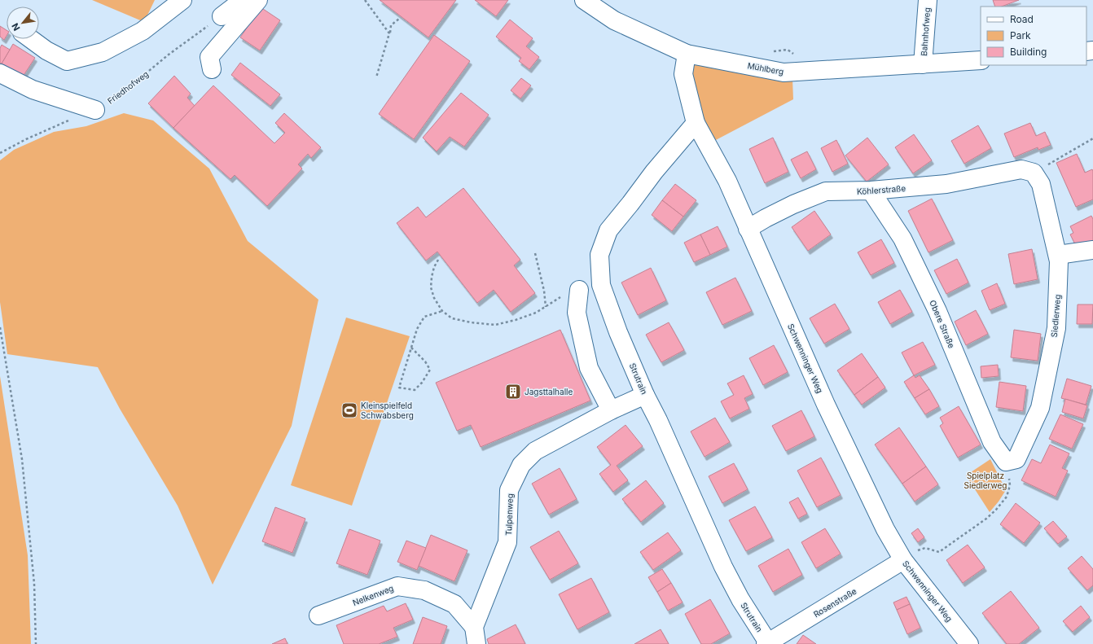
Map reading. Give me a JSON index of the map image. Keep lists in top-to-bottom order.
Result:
{
  "streets": {
    "street": [
      "Bahnhofweg",
      "Mühlberg",
      "Köhlerstraße",
      "Siedlerweg",
      "Obere Straße",
      "Schwenninger Weg",
      "Strutrain",
      "Tulpenweg",
      "Nelkenweg",
      "Rosenstraße"
    ],
    "path": ["Friedhofweg"]
  },
  "crossings": [
    ["Bahnhofweg", "Mühlberg"],
    ["Mühlberg", "Schwenninger Weg"],
    ["Köhlerstraße", "Siedlerweg"],
    ["Köhlerstraße", "Obere Straße"],
    ["Köhlerstraße", "Schwenninger Weg"],
    ["Siedlerweg", "Obere Straße"],
    ["Schwenninger Weg", "Strutrain"],
    ["Schwenninger Weg", "Rosenstraße"],
    ["Strutrain", "Tulpenweg"],
    ["Strutrain", "Rosenstraße"],
    ["Tulpenweg", "Nelkenweg"]
  ],
  "parks": ["Spielplatz Siedlerweg"],
  "places": {
    "building": ["Jagsttalhalle"],
    "sports": ["Kleinspielfeld Schwabsberg"]
  },
  "legend": ["Road", "Park", "Building"],
  "north": "bottom left"
}
